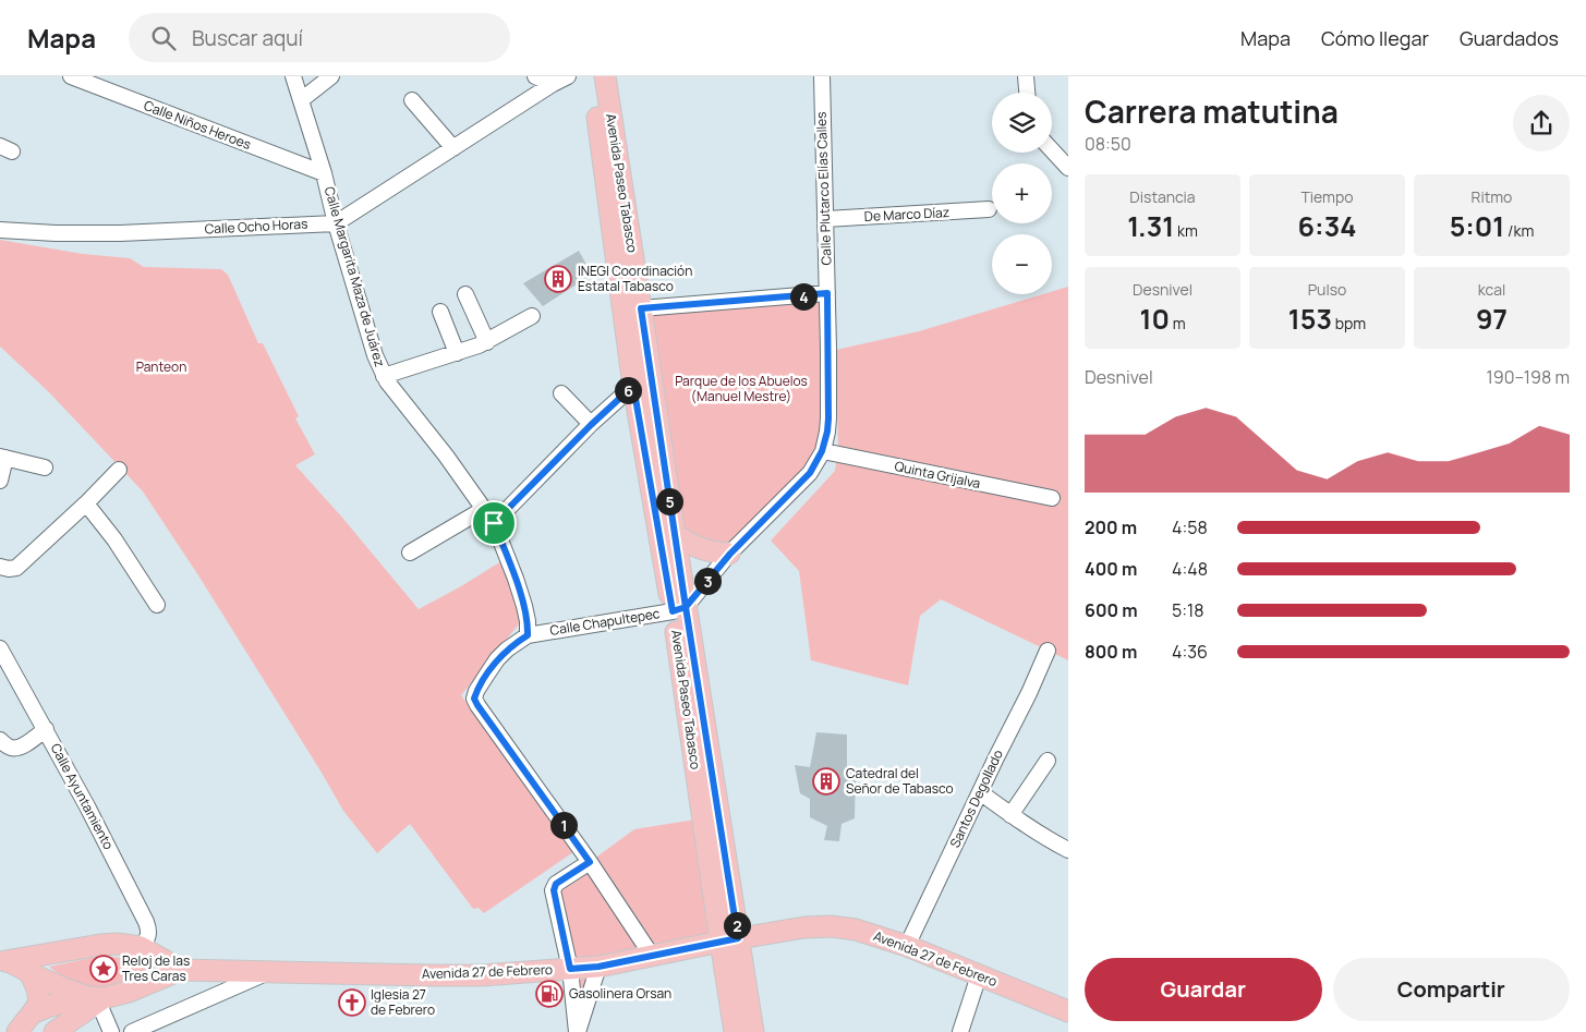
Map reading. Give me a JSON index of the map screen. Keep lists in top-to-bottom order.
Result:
{
  "streets": {
    "main road": ["Avenida Paseo Tabasco", "Avenida 27 de Febrero"],
    "street": [
      "Calle Niños Heroes",
      "Calle Plutarco Elías Calles",
      "De Marco Díaz",
      "Calle Ocho Horas",
      "Calle Margarita Maza de Juárez",
      "Quinta Grijalva",
      "Calle Chapultepec",
      "Calle Ayuntamiento",
      "Santos Degollado"
    ]
  },
  "crossings": [
    ["Calle Niños Heroes", "Calle Margarita Maza de Juárez"],
    ["Avenida Paseo Tabasco", "Calle Plutarco Elías Calles"],
    ["Avenida Paseo Tabasco", "Calle Chapultepec"],
    ["Avenida Paseo Tabasco", "Avenida 27 de Febrero"],
    ["Calle Plutarco Elías Calles", "De Marco Díaz"],
    ["Calle Plutarco Elías Calles", "Quinta Grijalva"],
    ["Calle Plutarco Elías Calles", "Calle Chapultepec"],
    ["Calle Ocho Horas", "Calle Margarita Maza de Juárez"],
    ["Calle Margarita Maza de Juárez", "Calle Chapultepec"],
    ["Calle Chapultepec", "Avenida 27 de Febrero"],
    ["Calle Ayuntamiento", "Avenida 27 de Febrero"],
    ["Santos Degollado", "Avenida 27 de Febrero"]
  ],
  "parks": ["Panteon", "Parque de los Abuelos (Manuel Mestre)"],
  "places": {
    "building": ["INEGI Coordinación Estatal Tabasco", "Catedral del Señor de Tabasco"],
    "place": ["Reloj de las Tres Caras"],
    "fuel station": ["Gasolinera Orsan"],
    "church": ["Iglesia 27 de Febrero"]
  },
  "page": {
    "header": "Mapa",
    "search": "Buscar aquí",
    "nav": ["Mapa", "Cómo llegar", "Guardados"],
    "heading": ["Carrera matutina", "08:50"],
    "map_buttons": ["+", "−"],
    "stats": [
      ["Distancia", "1.31 km"],
      ["Tiempo", "6:34"],
      ["Ritmo", "5:01 /km"],
      ["Desnivel", "10 m"],
      ["Pulso", "153 bpm"],
      ["kcal", "97"]
    ],
    "pins": [
      "4",
      "6",
      "5",
      "3",
      "1",
      "2"
    ],
    "chart": ["Desnivel", "190–198 m"],
    "list": [
      {
        "name": "200 m",
        "note": "4:58"
      },
      {
        "name": "400 m",
        "note": "4:48"
      },
      {
        "name": "600 m",
        "note": "5:18"
      },
      {
        "name": "800 m",
        "note": "4:36"
      }
    ],
    "buttons": ["Guardar", "Compartir"]
  }
}
